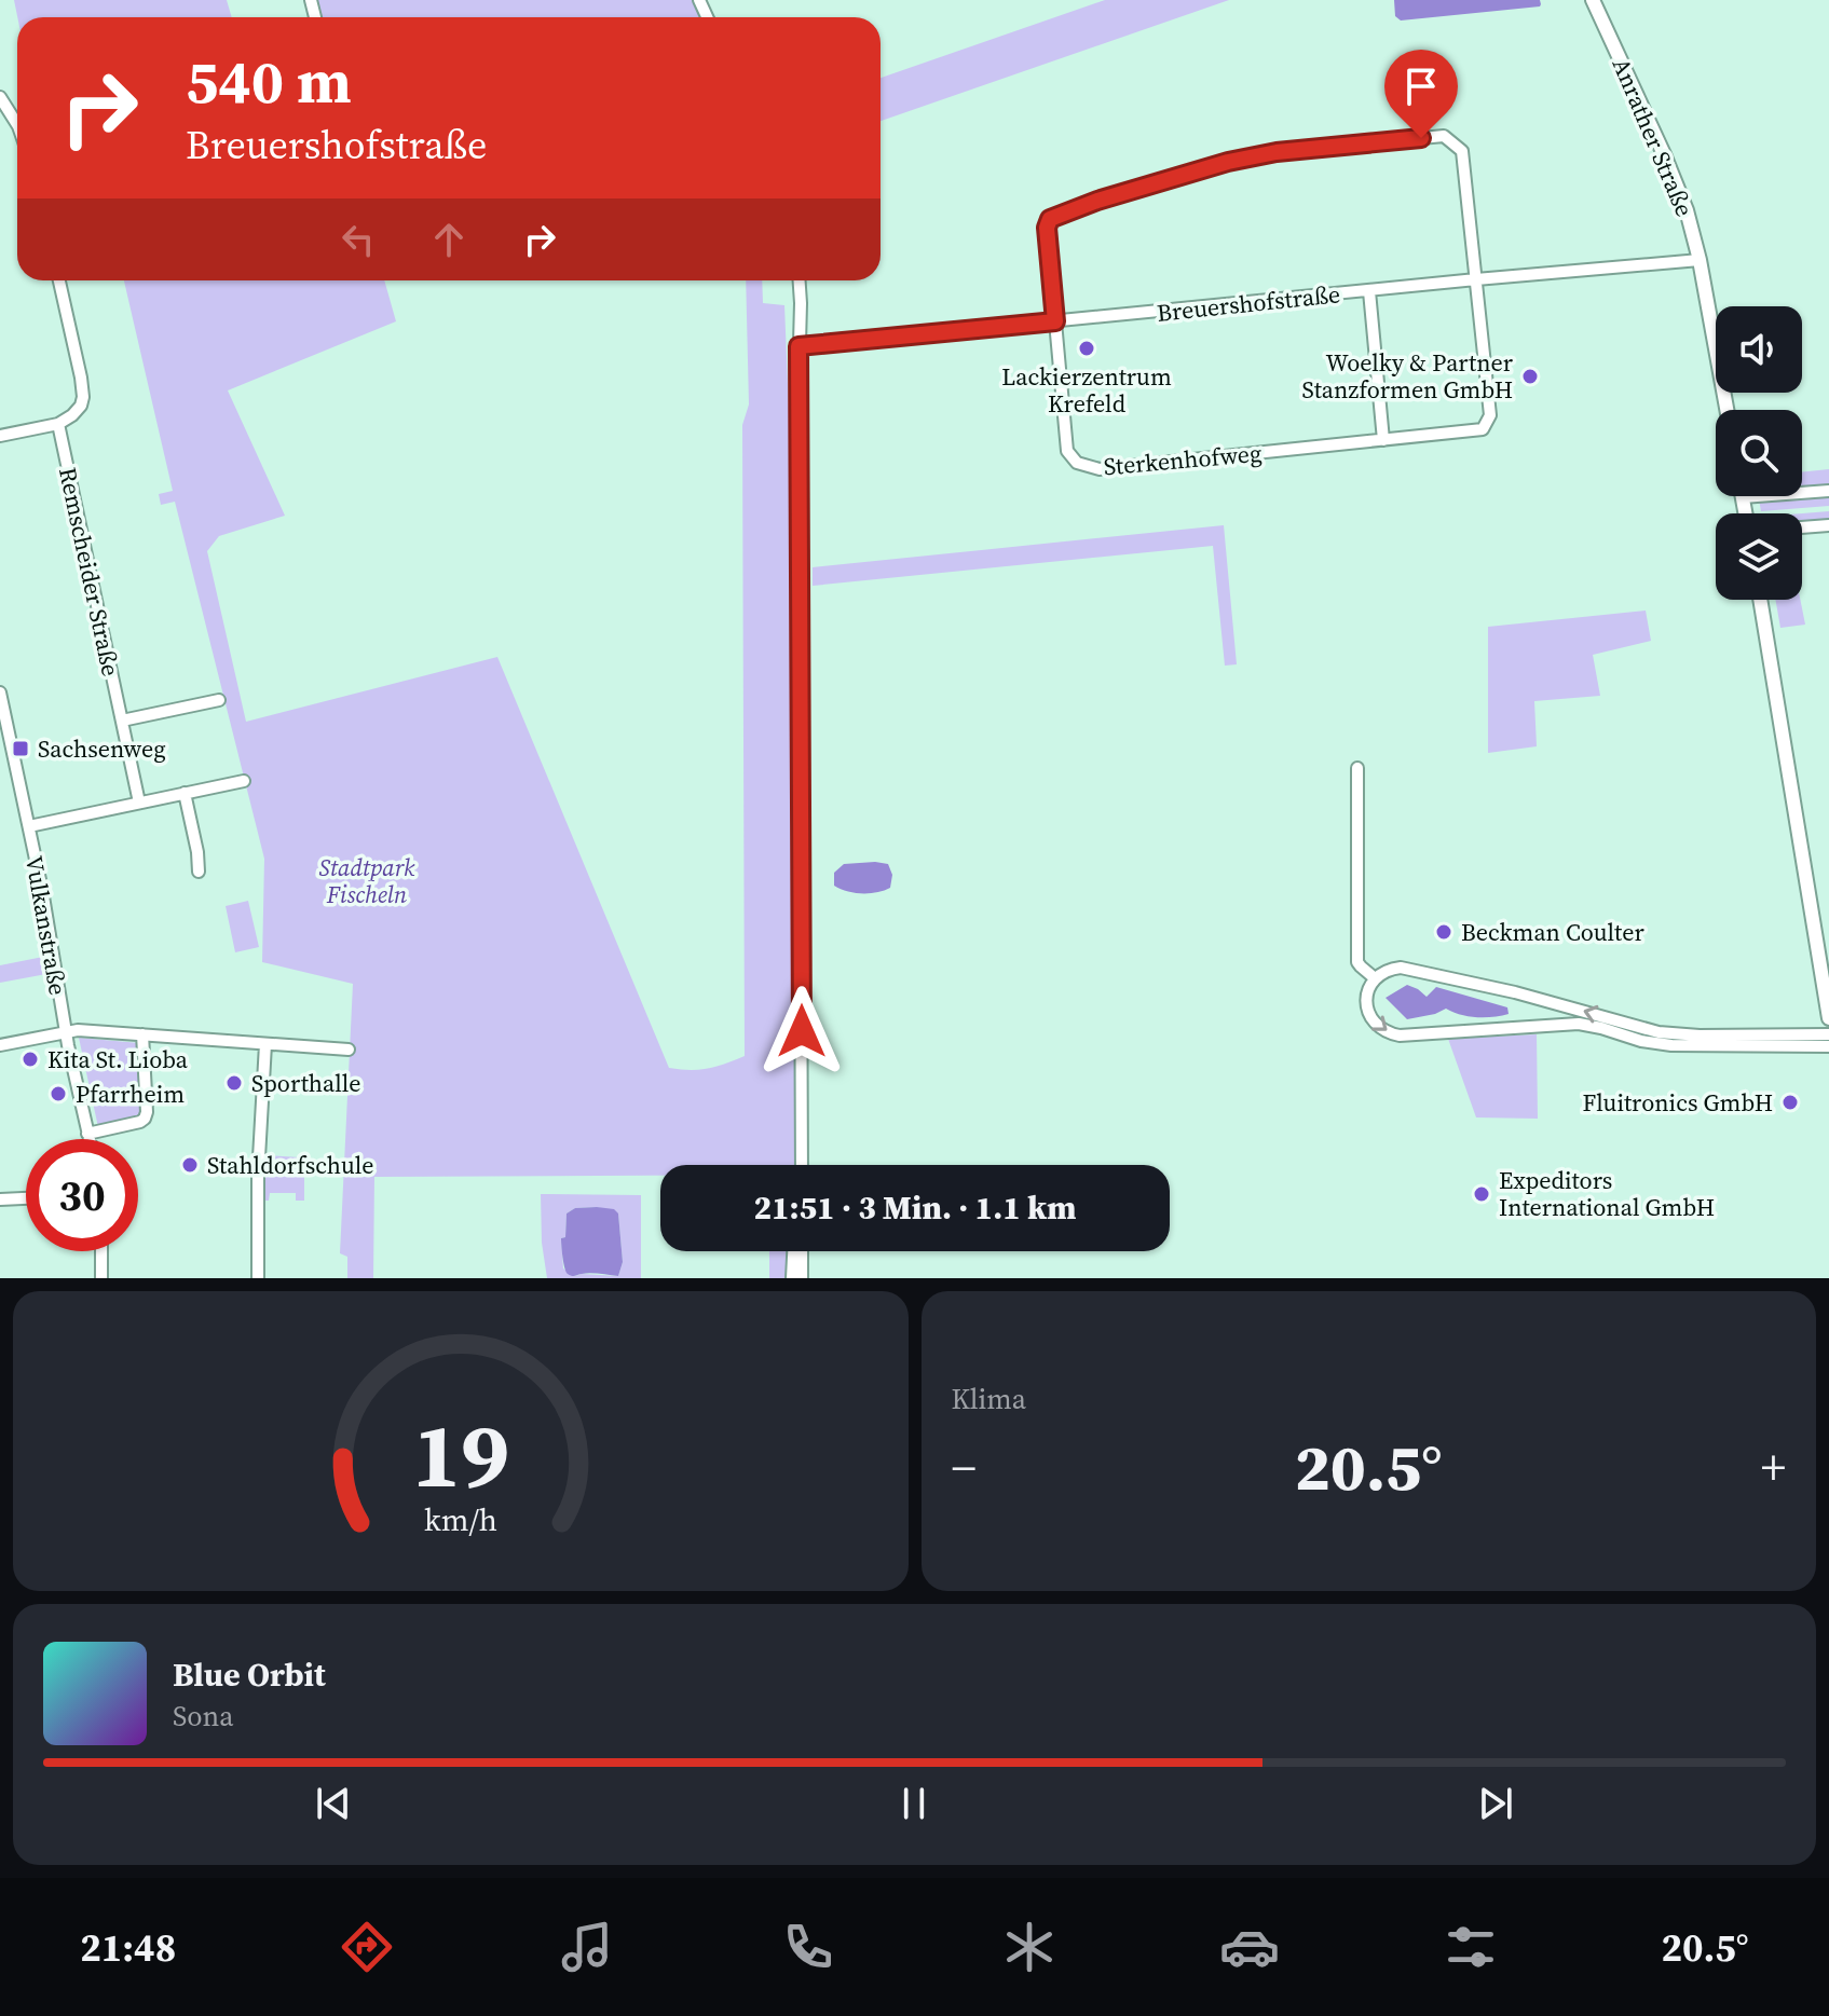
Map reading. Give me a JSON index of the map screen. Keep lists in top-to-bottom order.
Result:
{
  "streets": {
    "main road": ["Anrather Straße"],
    "street": [
      "Breuershofstraße",
      "Sterkenhofweg",
      "Remscheider Straße",
      "Vulkanstraße"
    ]
  },
  "crossings": [
    ["Anrather Straße", "Breuershofstraße"],
    ["Breuershofstraße", "Sterkenhofweg"]
  ],
  "parks": ["Stadtpark Fischeln"],
  "places": {
    "other": [
      "Lackierzentrum Krefeld",
      "Woelky & Partner Stanzformen GmbH",
      "Beckman Coulter",
      "Kita St. Lioba",
      "Sporthalle",
      "Pfarrheim",
      "Fluitronics GmbH",
      "Stahldorfschule",
      "Expeditors International GmbH"
    ],
    "transit": ["Sachsenweg"]
  },
  "page": {
    "turn": ["540 m", "Breuershofstraße"],
    "limit": "30",
    "trip": "21:51 · 3 Min. · 1.1 km",
    "tile": "Klima",
    "heat": ["−", "20.5°", "+"],
    "song": ["Blue Orbit", "Sona"],
    "tabs": ["21:48", "20.5°"],
    "gauge": ["19", "km/h"]
  }
}
